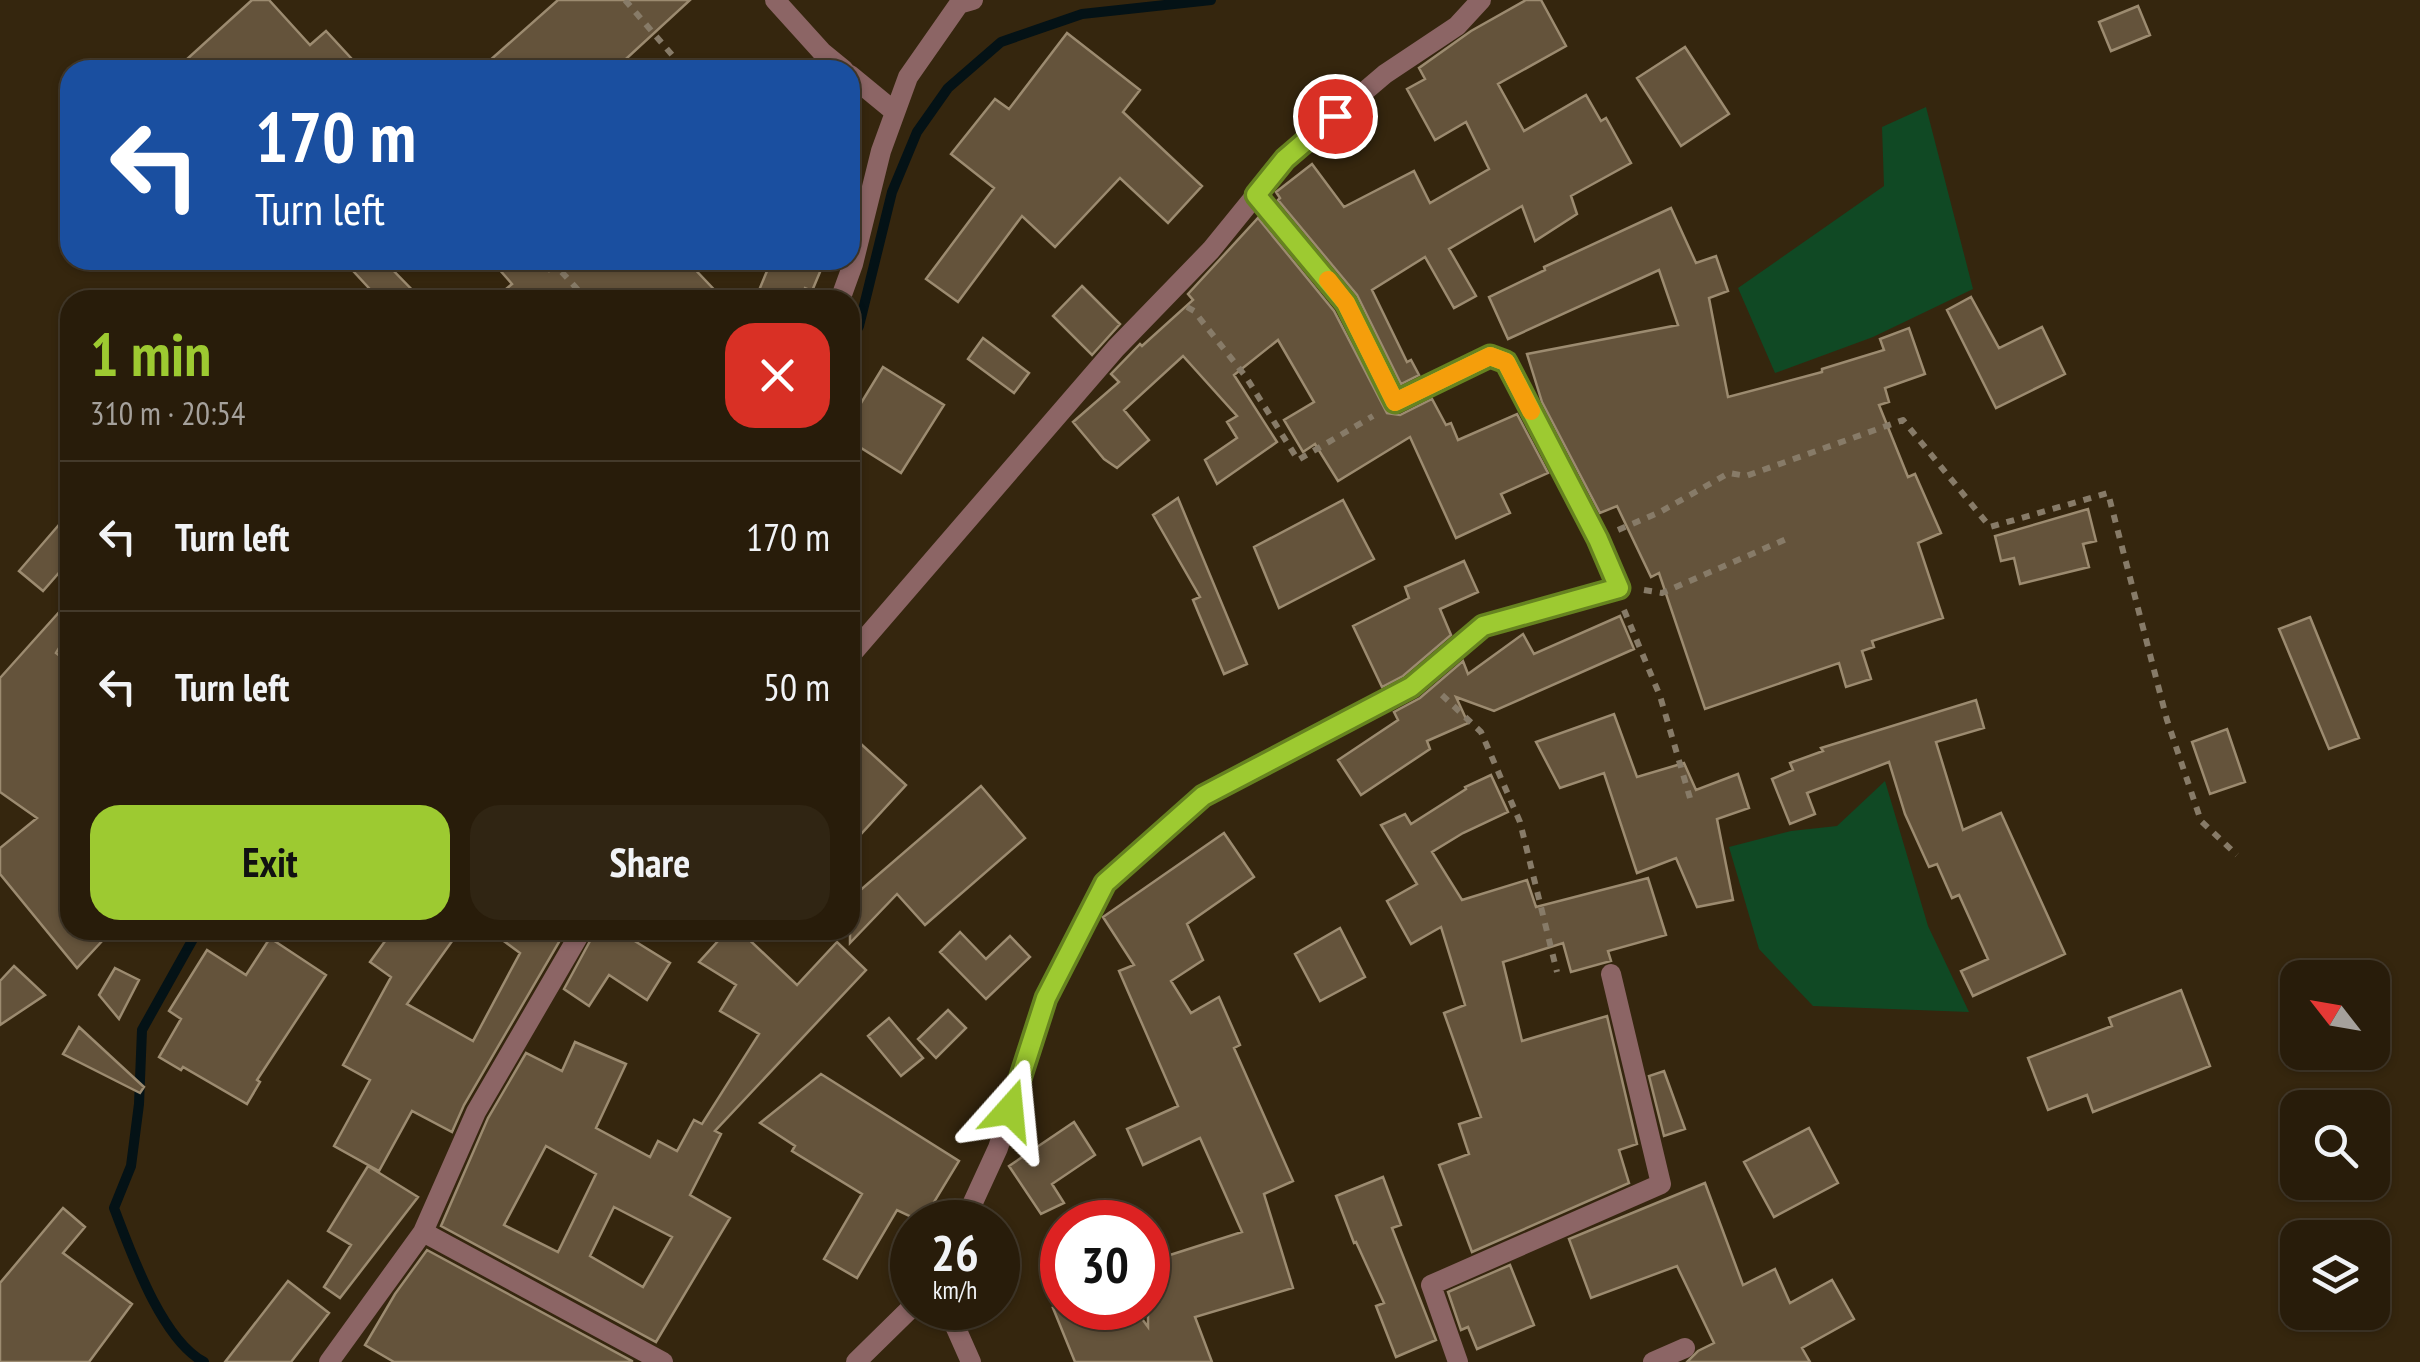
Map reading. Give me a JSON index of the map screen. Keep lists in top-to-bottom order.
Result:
{
  "north": "top left",
  "page": {
    "turn": ["170 m", "Turn left"],
    "heading": ["1 min", "310 m · 20:54"],
    "list": [
      {
        "name": "Turn left",
        "value": "170 m"
      },
      {
        "name": "Turn left",
        "value": "50 m"
      }
    ],
    "buttons": ["Exit", "Share"],
    "speed": "26 km/h",
    "limit": "30"
  }
}
